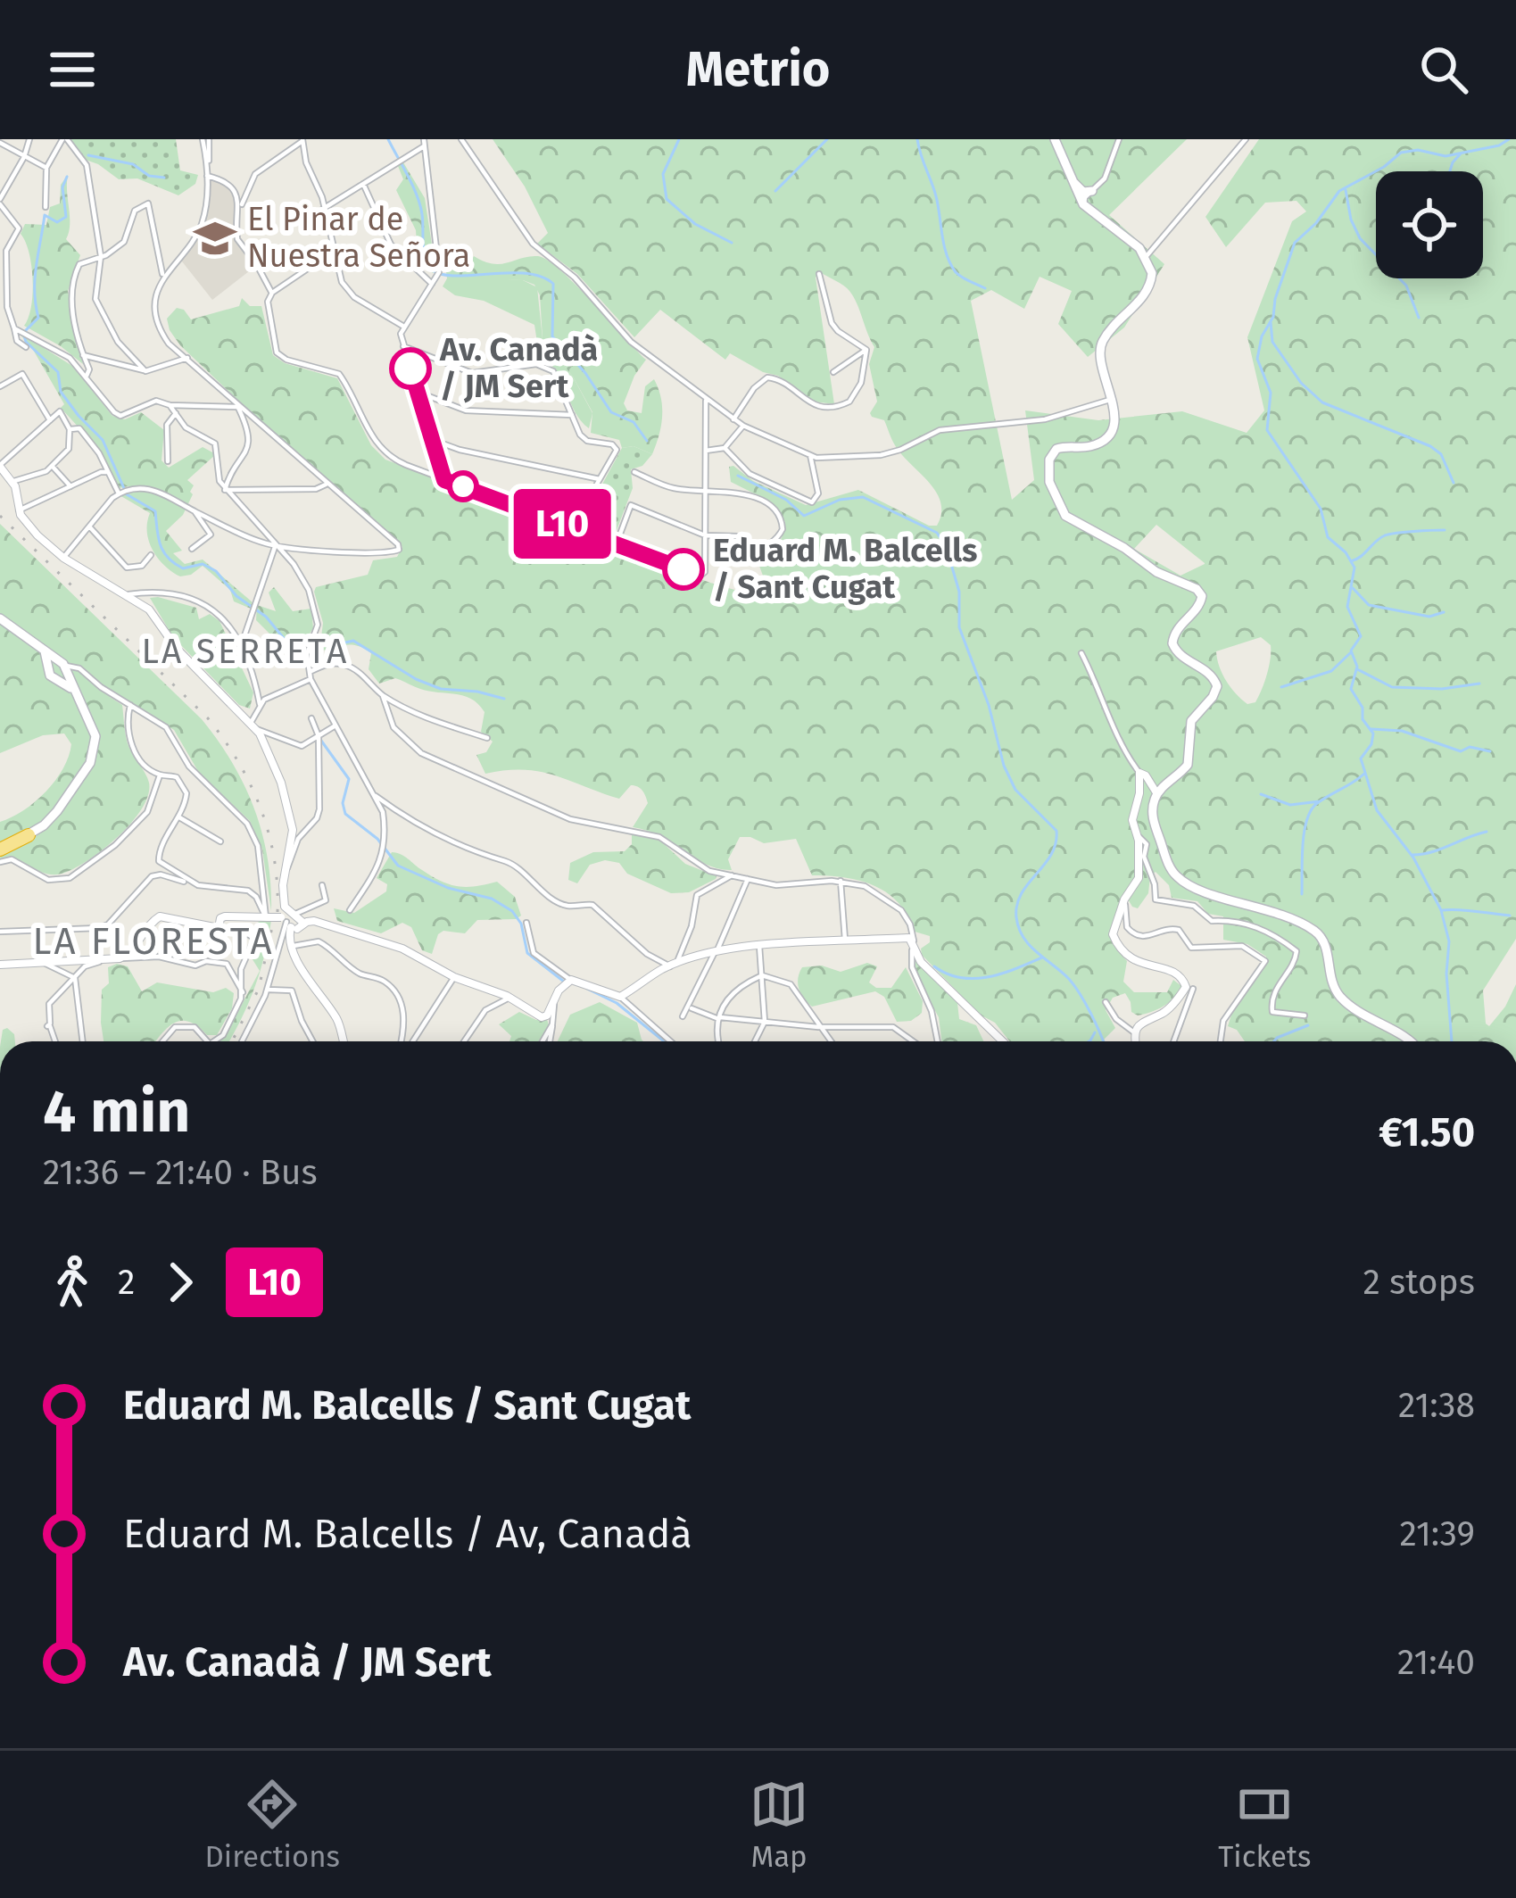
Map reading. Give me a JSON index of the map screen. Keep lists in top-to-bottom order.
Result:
{
  "districts": ["LA SERRETA", "LA FLORESTA"],
  "places": {
    "school or university": ["El Pinar de Nuestra Señora"],
    "other": ["Av. Canadà / JM Sert", "Eduard M. Balcells / Sant Cugat"]
  },
  "lines": ["bus line L10"],
  "page": {
    "header": "Metrio",
    "on_map": "L10",
    "heading": ["4 min", "21:36 – 21:40 · Bus", "€1.50"],
    "legs": ["2", "L10", "2 stops"],
    "list": [
      {
        "name": "Eduard M. Balcells / Sant Cugat",
        "value": "21:38"
      },
      {
        "name": "Eduard M. Balcells / Av, Canadà",
        "value": "21:39"
      },
      {
        "name": "Av. Canadà / JM Sert",
        "value": "21:40"
      }
    ],
    "tabs": ["Directions", "Map", "Tickets"]
  }
}
